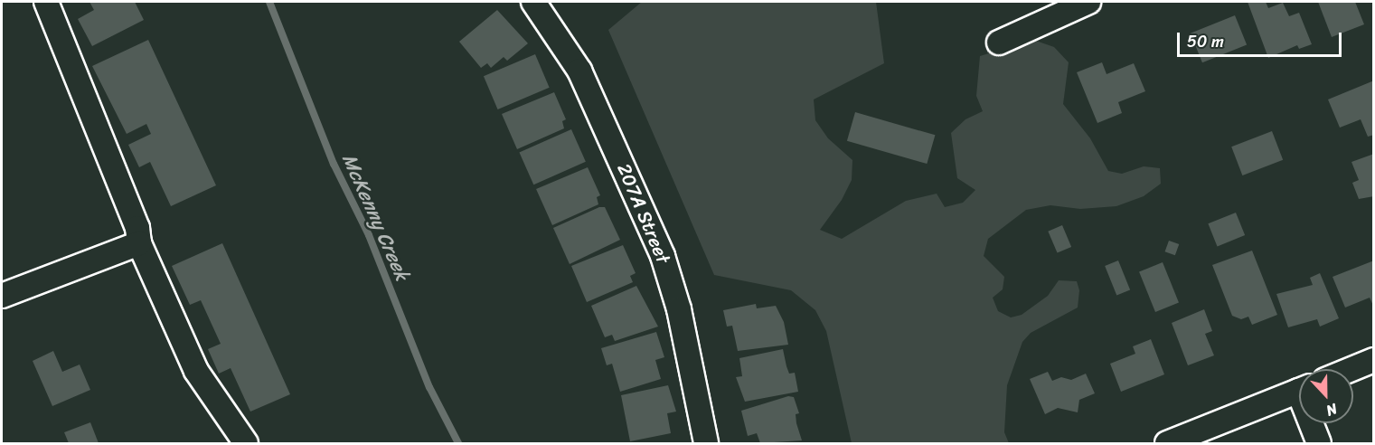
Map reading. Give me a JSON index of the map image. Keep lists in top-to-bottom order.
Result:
{
  "streets": {
    "street": ["207A Street"]
  },
  "water": ["McKenny Creek"],
  "scale_bar": "50 m",
  "north": "bottom"
}
